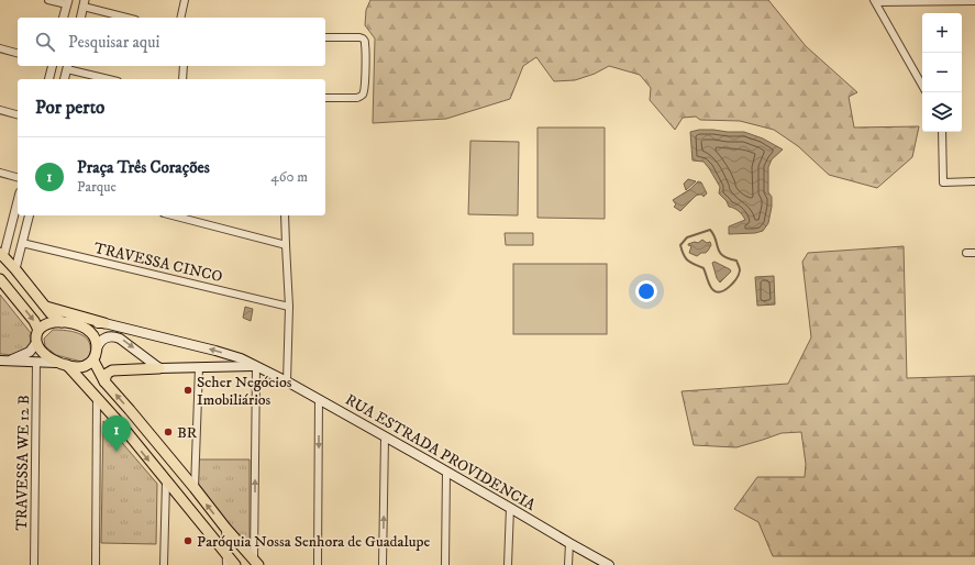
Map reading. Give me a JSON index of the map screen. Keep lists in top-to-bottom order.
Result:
{
  "streets": {
    "main road": ["RUA ESTRADA PROVIDENCIA"],
    "street": ["TRAVESSA CINCO", "TRAVESSA WE 12 B"]
  },
  "places": ["Scher Negócios Imobiliários", "BR", "Paróquia Nossa Senhora de Guadalupe"],
  "page": {
    "map_buttons": ["+", "−"],
    "search": "Pesquisar aqui",
    "heading": "Por perto",
    "list": [
      {
        "mark": "1",
        "name": "Praça Três Corações",
        "note": "Parque",
        "value": "460 m"
      }
    ],
    "pins": "1"
  }
}
